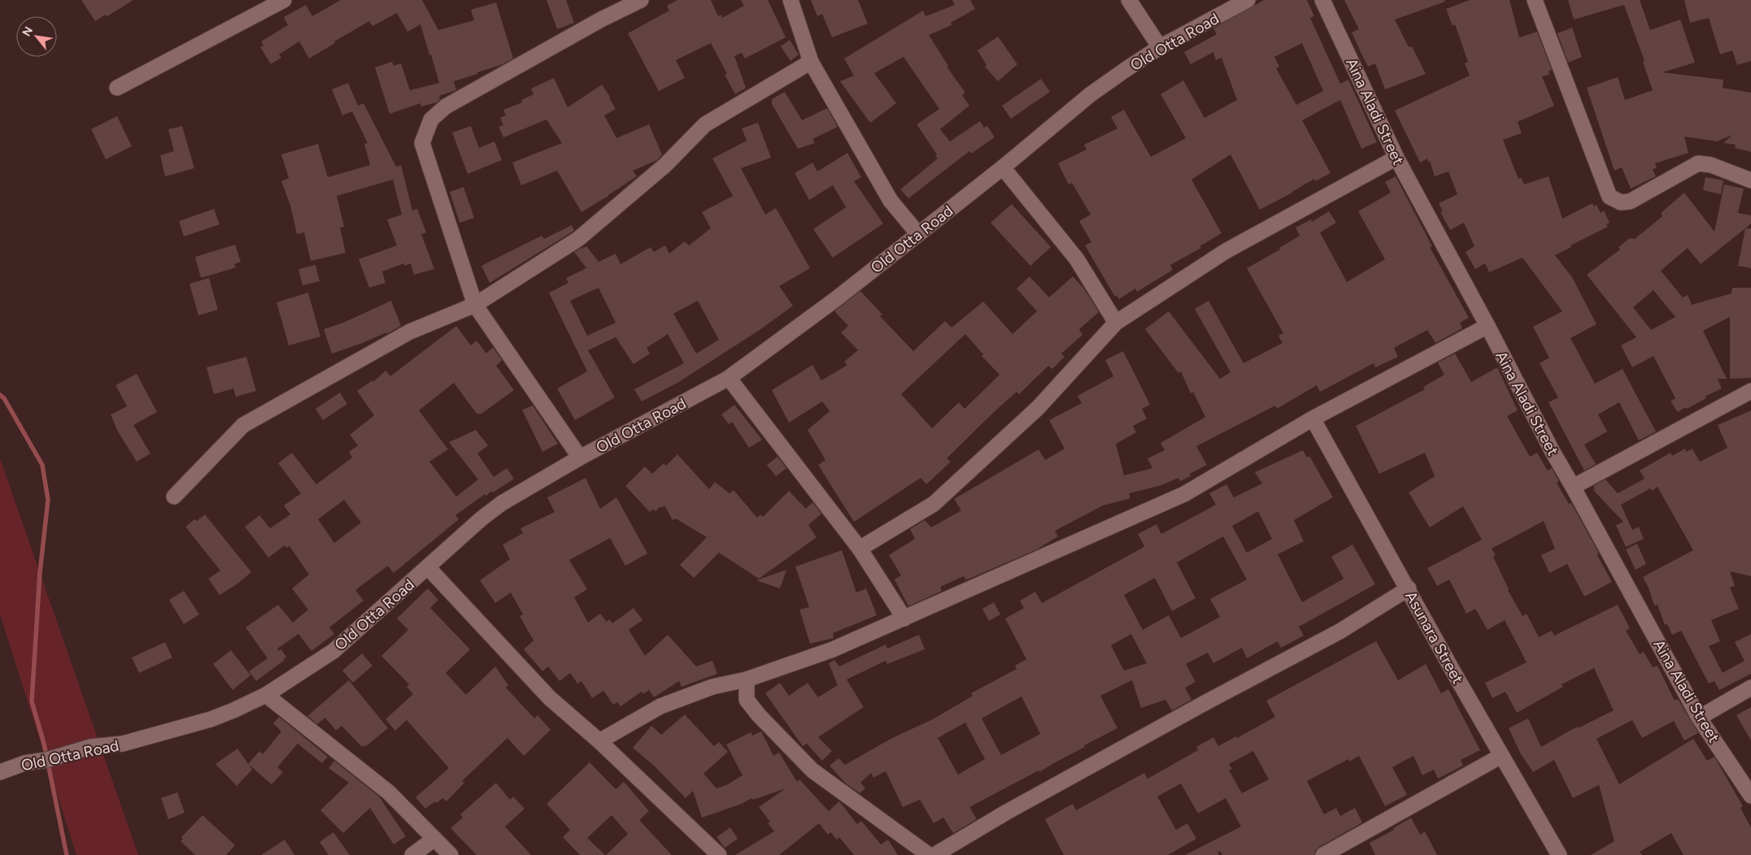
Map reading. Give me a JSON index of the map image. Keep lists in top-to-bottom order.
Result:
{
  "streets": {
    "street": ["Old Otta Road", "Aina Aladi Street", "Asunara Street"]
  },
  "north": "top left"
}
